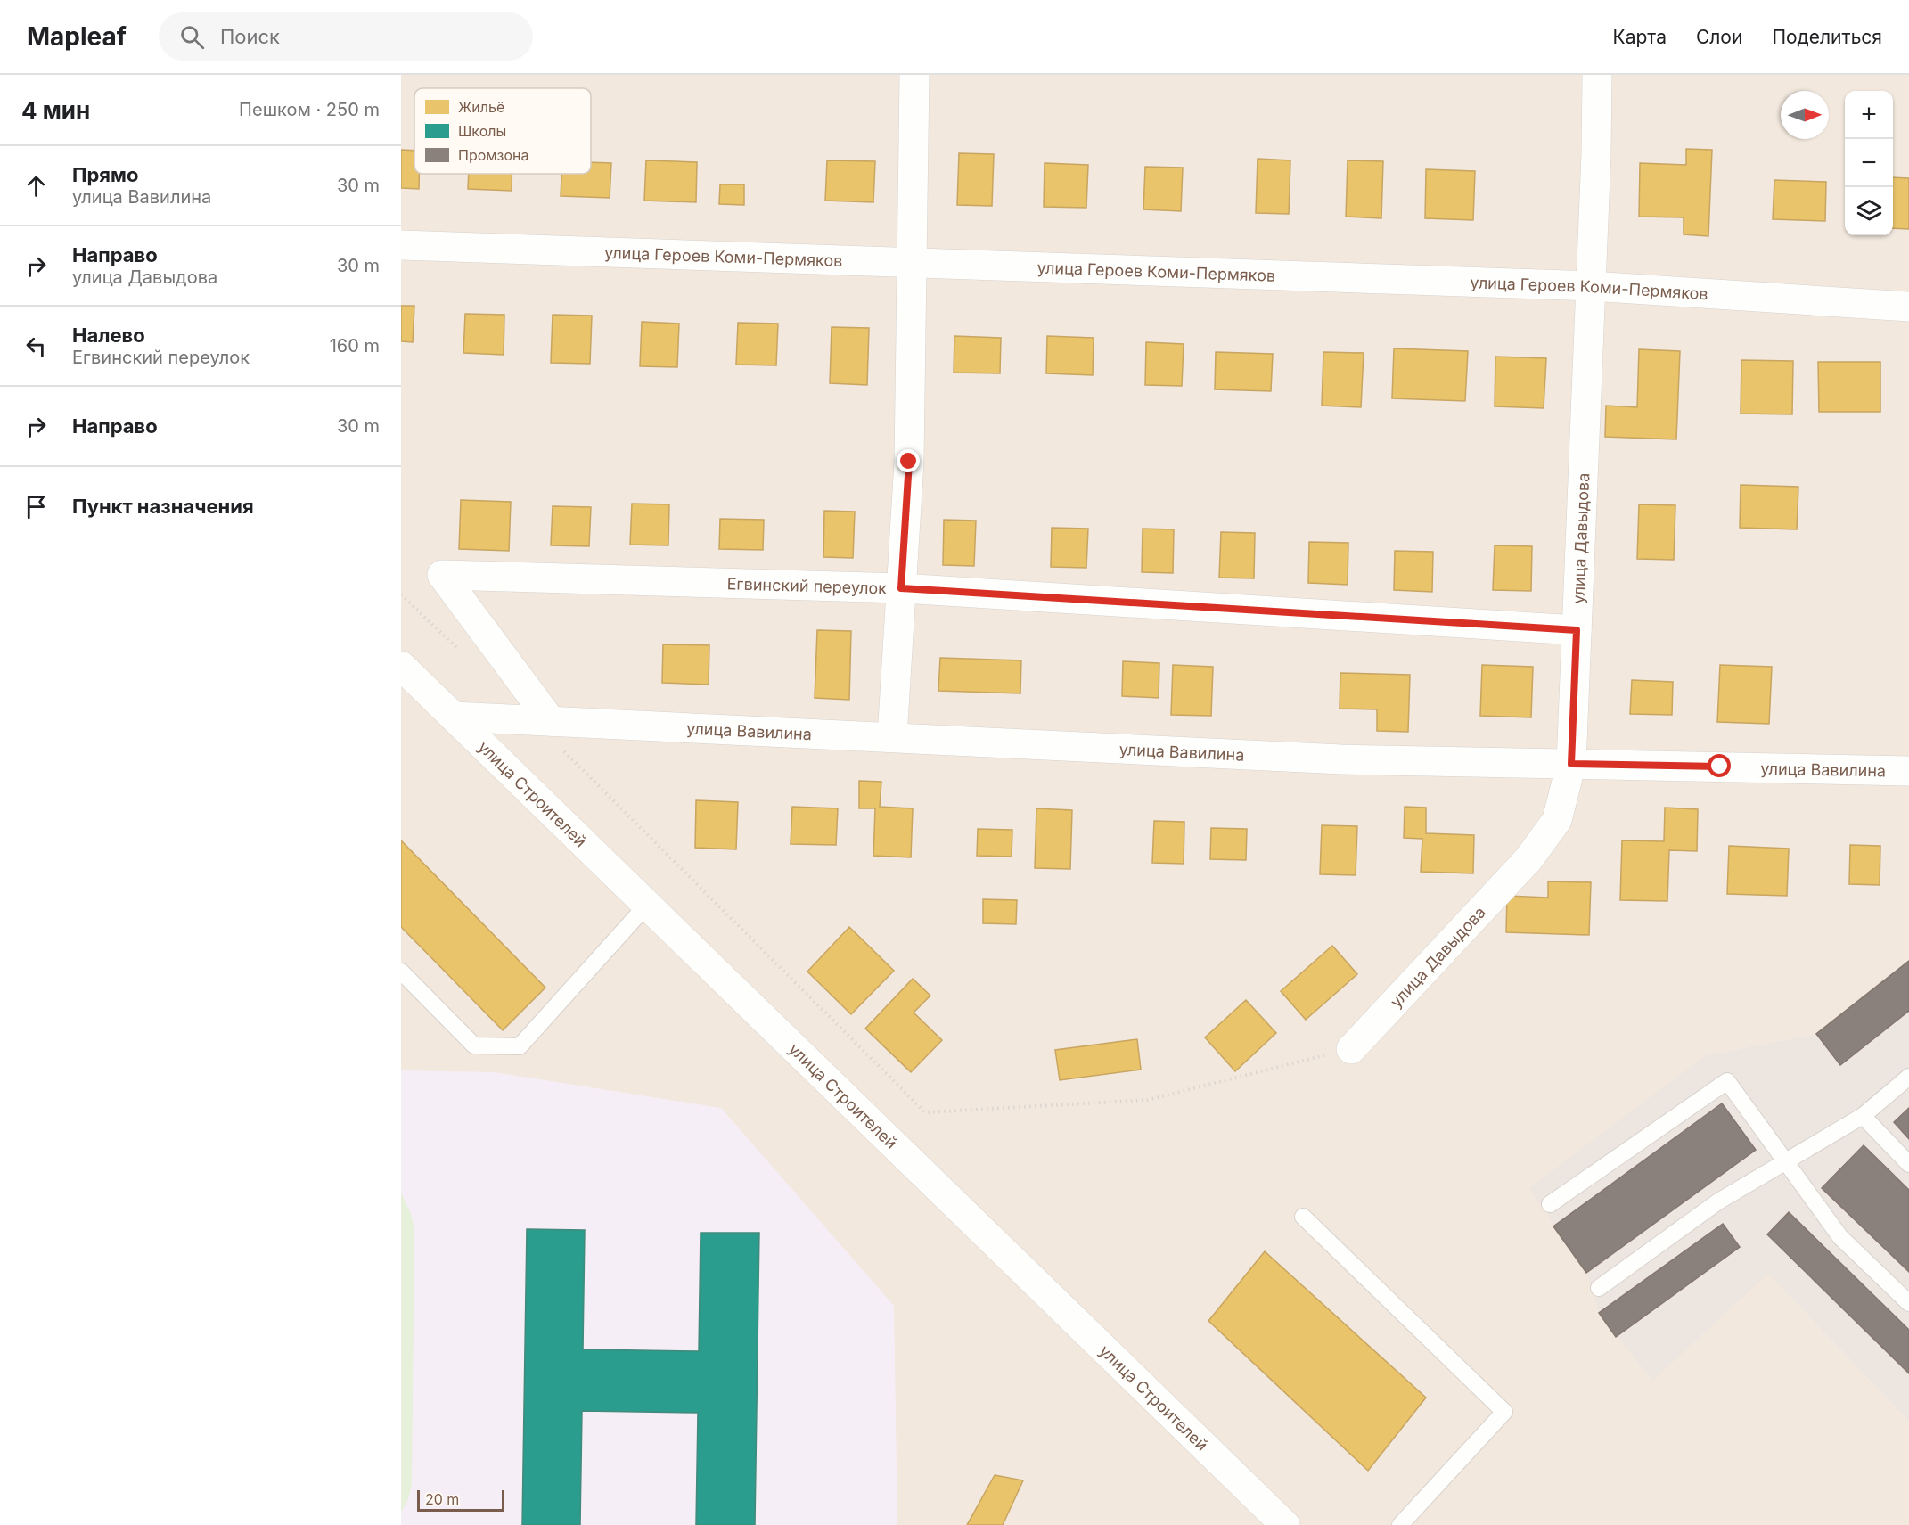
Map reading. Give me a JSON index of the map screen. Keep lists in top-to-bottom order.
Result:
{
  "streets": {
    "street": [
      "улица Героев Коми-Пермяков",
      "улица Давыдова",
      "Егвинский переулок",
      "улица Вавилина",
      "улица Строителей"
    ]
  },
  "crossings": [
    ["улица Героев Коми-Пермяков", "улица Давыдова"],
    ["улица Давыдова", "Егвинский переулок"],
    ["улица Давыдова", "улица Вавилина"],
    ["Егвинский переулок", "улица Вавилина"],
    ["улица Вавилина", "улица Строителей"]
  ],
  "legend": ["Жильё", "Школы", "Промзона"],
  "scale_bar": "20 m",
  "north": "right",
  "page": {
    "header": "Mapleaf",
    "search": "Поиск",
    "nav": ["Карта", "Слои", "Поделиться"],
    "heading": ["4 мин", "Пешком · 250 m"],
    "map_buttons": ["+", "−"],
    "list": [
      ["Прямо", "улица Вавилина", "30 m"],
      ["Направо", "улица Давыдова", "30 m"],
      ["Налево", "Егвинский переулок", "160 m"],
      ["Направо", "30 m"],
      "Пункт назначения"
    ],
    "scale": "20 m"
  }
}
